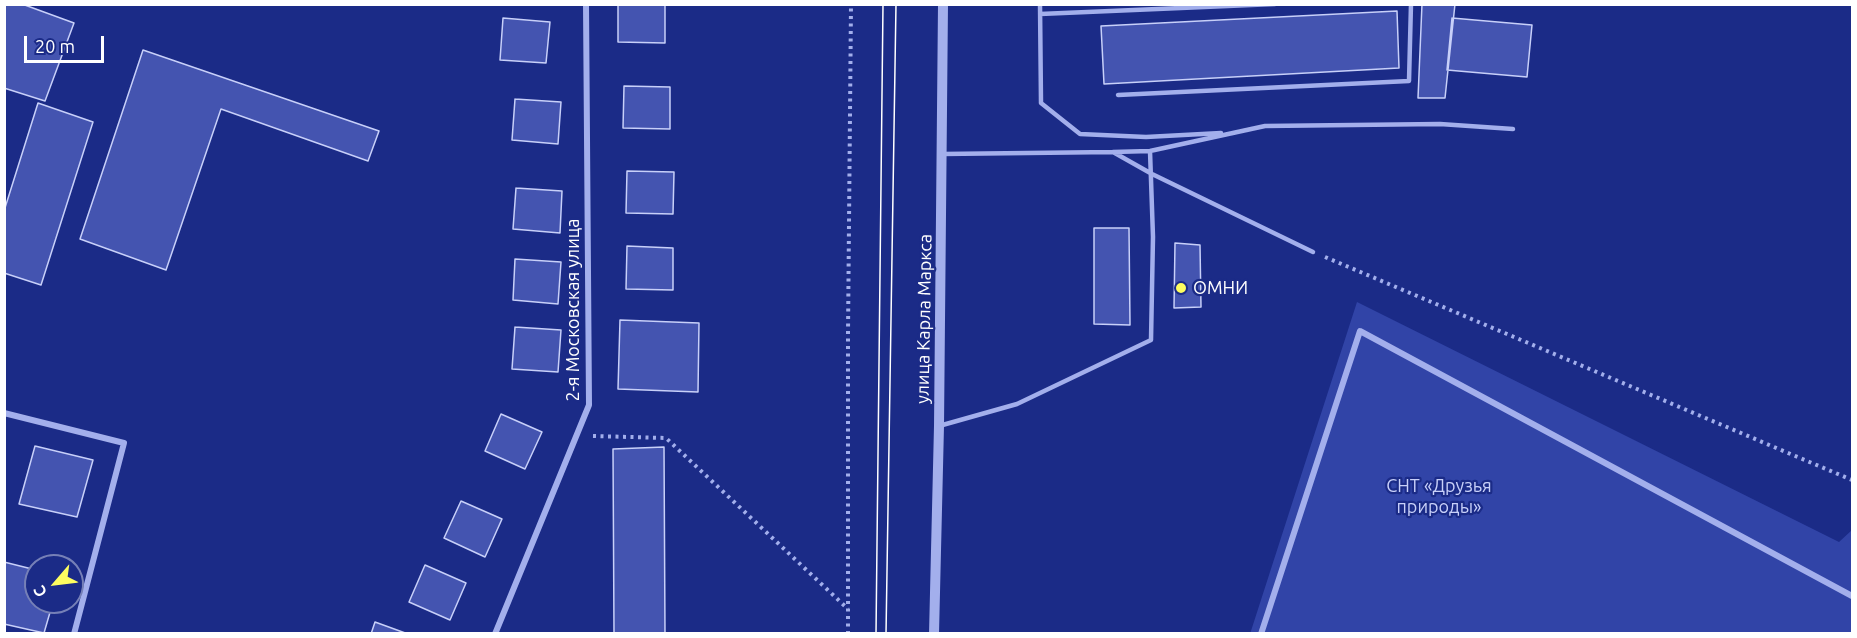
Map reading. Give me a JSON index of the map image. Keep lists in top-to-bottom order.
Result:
{
  "streets": {
    "street": ["2-я Московская улица", "улица Карла Маркса"]
  },
  "parks": ["СНТ «Друзья природы»"],
  "places": ["ОМНИ"],
  "scale_bar": "20 m",
  "north": "bottom left"
}
